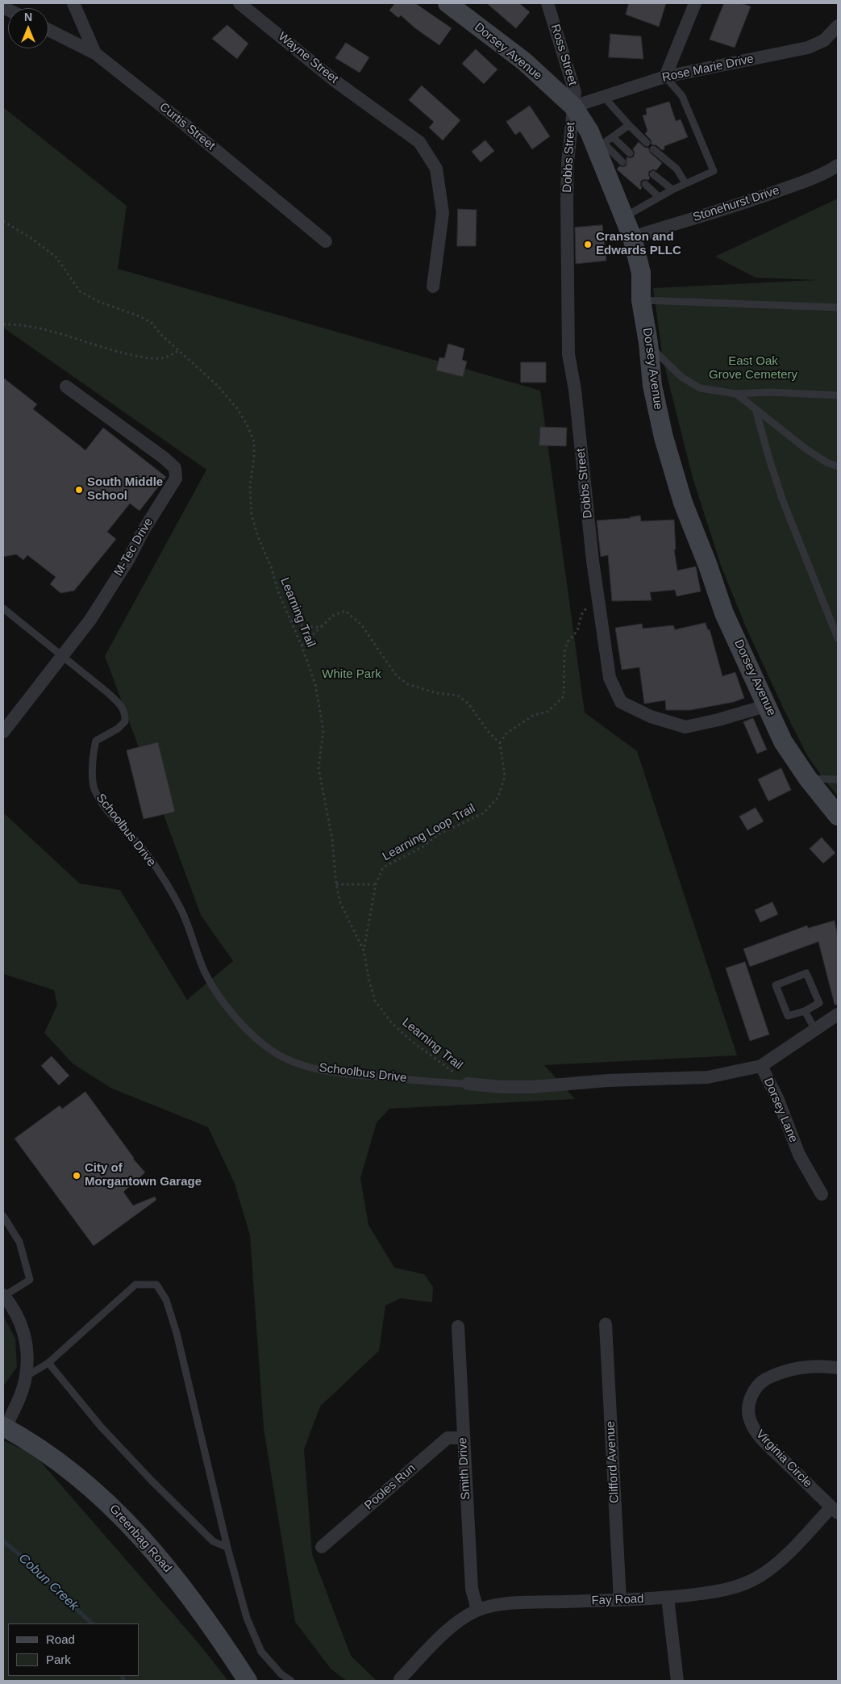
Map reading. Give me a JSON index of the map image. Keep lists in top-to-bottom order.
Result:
{
  "streets": {
    "street": [
      "Dorsey Avenue",
      "Ross Street",
      "Wayne Street",
      "Rose Marie Drive",
      "Curtis Street",
      "Dobbs Street",
      "Stonehurst Drive",
      "M-Tec Drive",
      "Schoolbus Drive",
      "Dorsey Lane",
      "Virginia Circle",
      "Clifford Avenue",
      "Smith Drive",
      "Pooles Run",
      "Greenbag Road",
      "Fay Road"
    ],
    "path": ["Learning Trail", "Learning Loop Trail"]
  },
  "crossings": [
    ["Dorsey Avenue", "Ross Street"],
    ["Dorsey Avenue", "Rose Marie Drive"],
    ["Dorsey Avenue", "Dobbs Street"],
    ["Dorsey Avenue", "Stonehurst Drive"],
    ["Ross Street", "Rose Marie Drive"],
    ["Ross Street", "Dobbs Street"],
    ["Rose Marie Drive", "Dobbs Street"],
    ["M-Tec Drive", "Schoolbus Drive"],
    ["Learning Trail", "Schoolbus Drive"],
    ["Learning Trail", "Learning Loop Trail"],
    ["Schoolbus Drive", "Dorsey Lane"],
    ["Virginia Circle", "Fay Road"],
    ["Clifford Avenue", "Fay Road"],
    ["Smith Drive", "Pooles Run"],
    ["Smith Drive", "Fay Road"]
  ],
  "water": ["Cobun Creek"],
  "parks": ["East Oak Grove Cemetery", "White Park"],
  "places": ["Cranston and Edwards PLLC", "South Middle School", "City of Morgantown Garage"],
  "legend": ["Road", "Park"],
  "north": "top"
}
